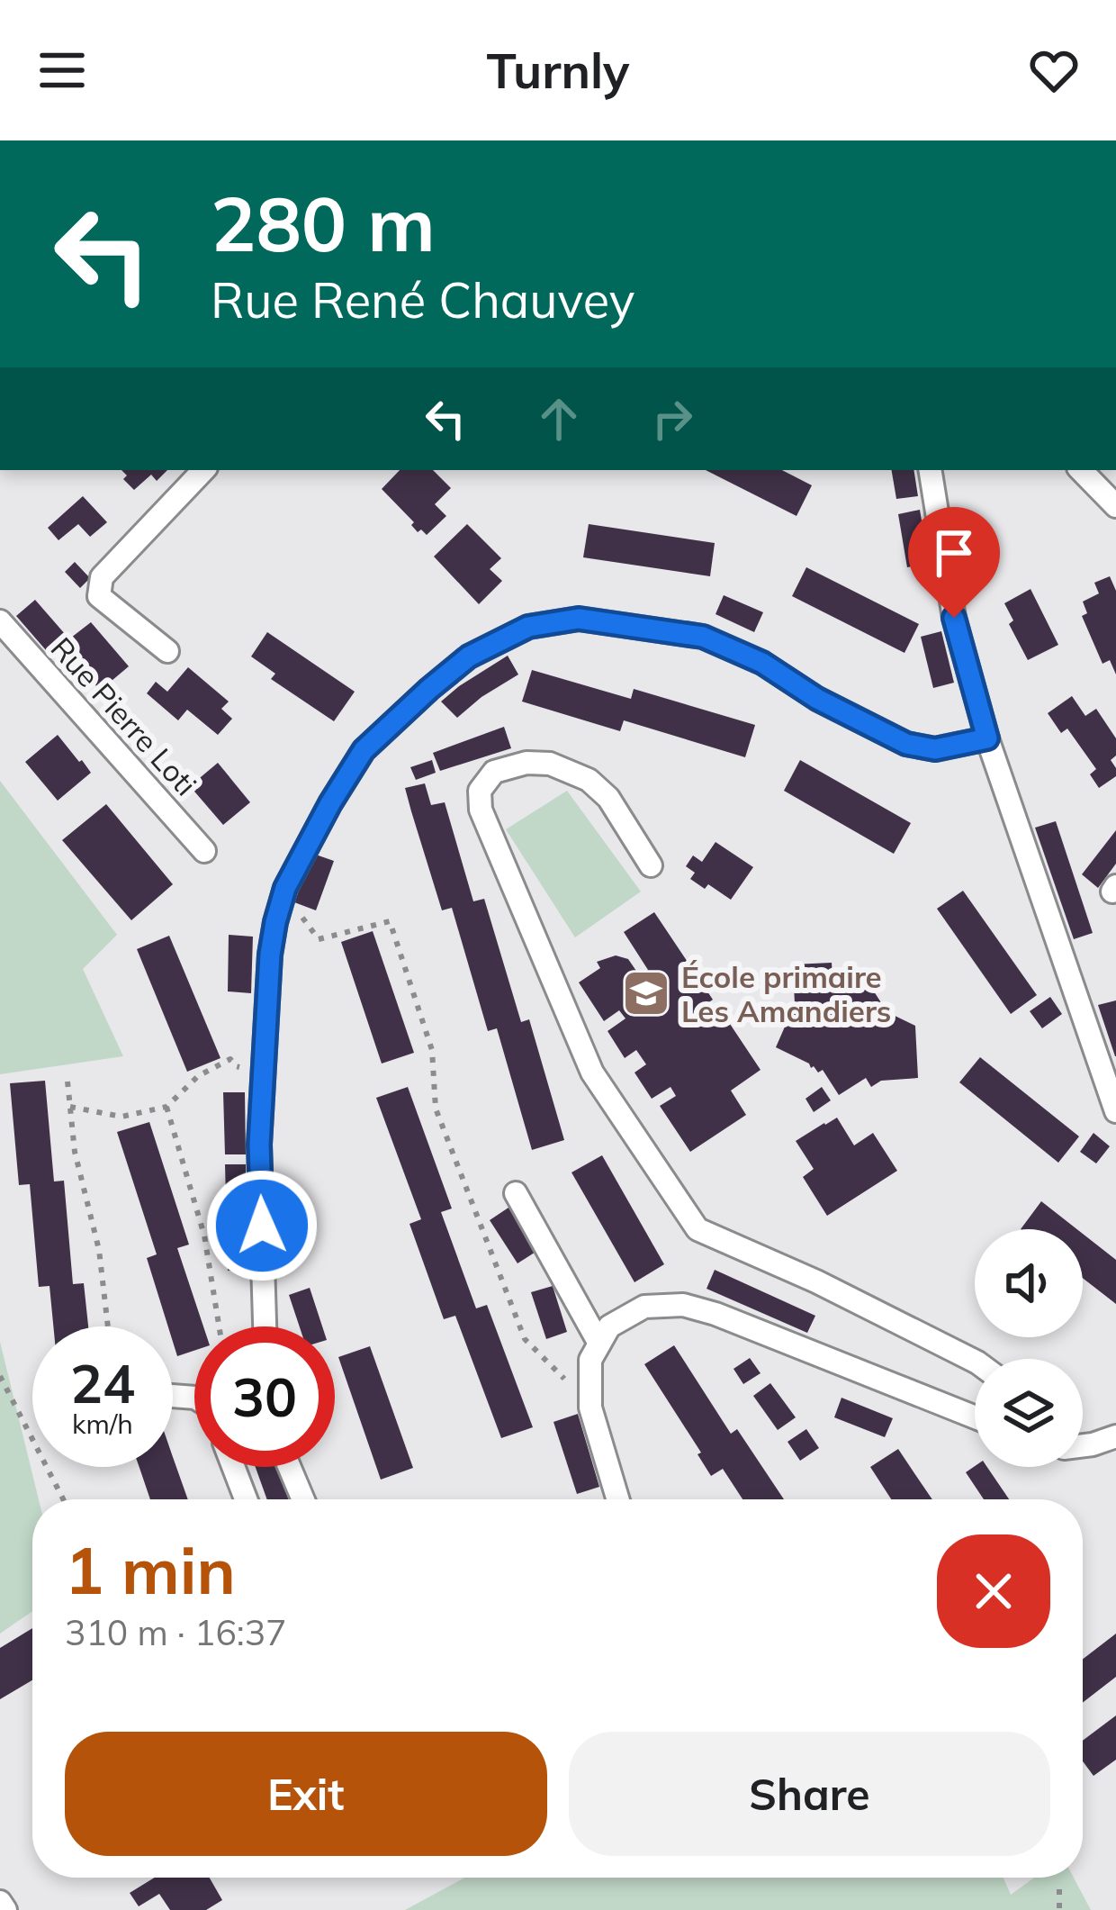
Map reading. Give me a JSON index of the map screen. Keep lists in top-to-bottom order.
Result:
{
  "streets": {
    "street": ["Rue Pierre Loti"]
  },
  "places": {
    "school or university": ["École primaire Les Amandiers"]
  },
  "page": {
    "header": "Turnly",
    "turn": ["280 m", "Rue René Chauvey"],
    "speed": "24 km/h",
    "limit": "30",
    "heading": ["1 min", "310 m · 16:37"],
    "buttons": ["Exit", "Share"]
  }
}
